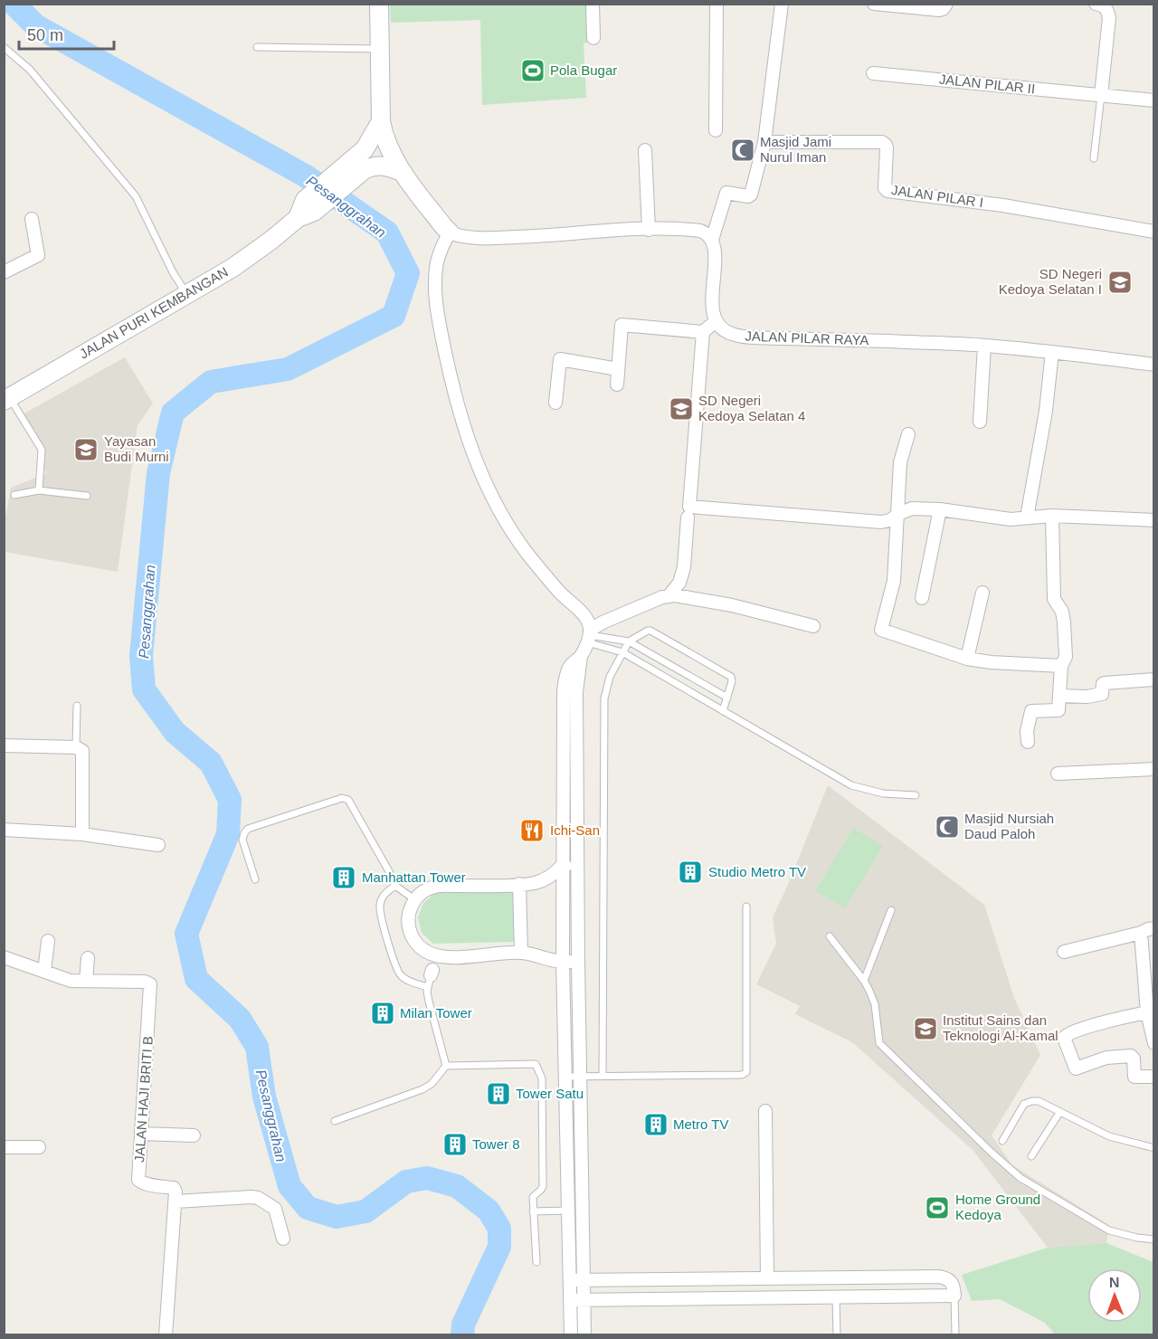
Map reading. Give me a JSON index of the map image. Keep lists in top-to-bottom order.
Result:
{
  "streets": {
    "street": [
      "JALAN PILAR II",
      "JALAN PILAR I",
      "JALAN PURI KEMBANGAN",
      "JALAN PILAR RAYA",
      "JALAN HAJI BRITI B"
    ]
  },
  "water": ["Pesanggrahan"],
  "places": {
    "sports": ["Pola Bugar", "Home Ground Kedoya"],
    "mosque": ["Masjid Jami Nurul Iman", "Masjid Nursiah Daud Paloh"],
    "school or university": [
      "SD Negeri Kedoya Selatan I",
      "SD Negeri Kedoya Selatan 4",
      "Yayasan Budi Murni",
      "Institut Sains dan Teknologi Al-Kamal"
    ],
    "restaurant": ["Ichi-San"],
    "building": [
      "Studio Metro TV",
      "Manhattan Tower",
      "Milan Tower",
      "Tower Satu",
      "Metro TV",
      "Tower 8"
    ]
  },
  "scale_bar": "50 m",
  "north": "top"
}
